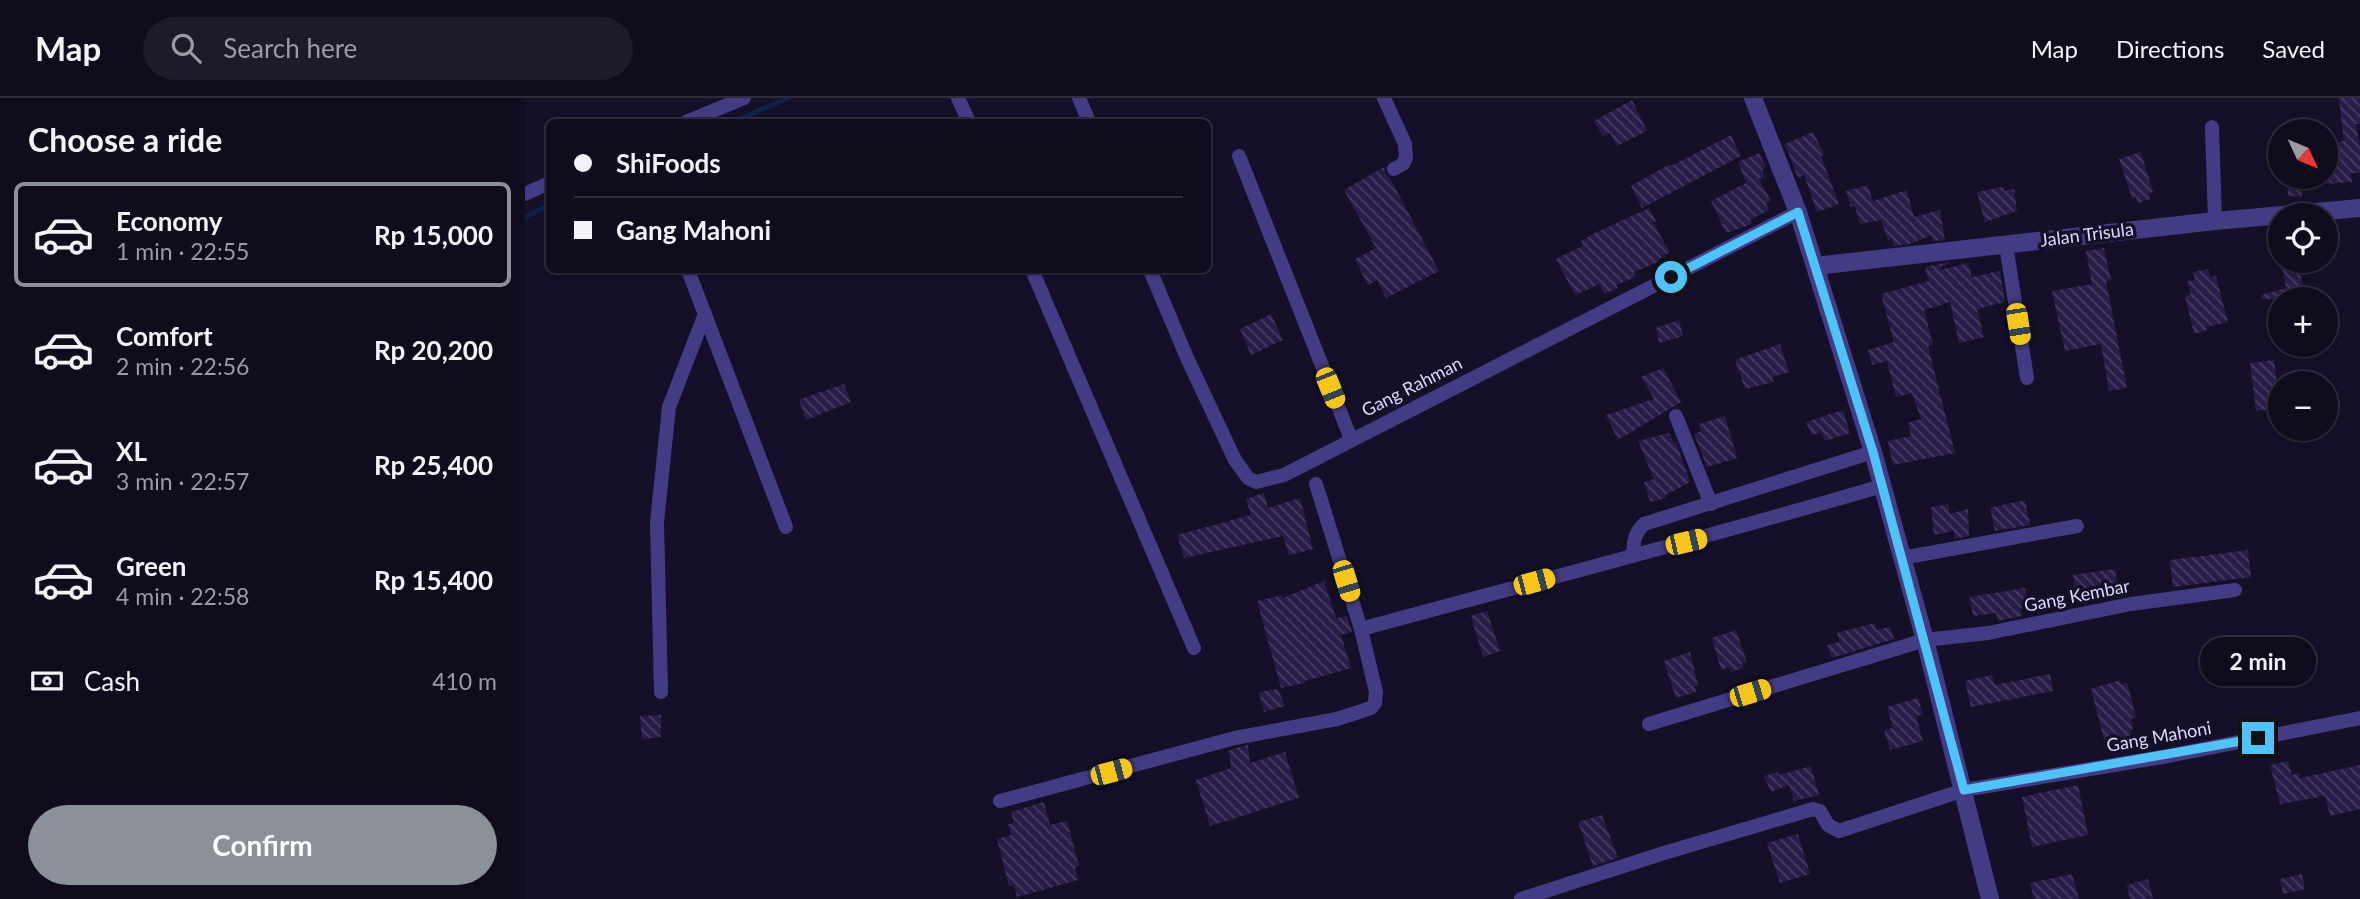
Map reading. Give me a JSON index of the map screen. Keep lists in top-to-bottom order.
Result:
{
  "streets": {
    "street": [
      "Jalan Trisula",
      "Gang Rahman",
      "Gang Kembar",
      "Gang Mahoni"
    ]
  },
  "north": "bottom right",
  "page": {
    "header": "Map",
    "search": "Search here",
    "nav": ["Map", "Directions", "Saved"],
    "heading": "Choose a ride",
    "map_buttons": ["+", "−"],
    "banner": ["ShiFoods", "Gang Mahoni"],
    "list": [
      {
        "name": "Economy",
        "note": "1 min · 22:55",
        "value": "Rp 15,000"
      },
      {
        "name": "Comfort",
        "note": "2 min · 22:56",
        "value": "Rp 20,200"
      },
      {
        "name": "XL",
        "note": "3 min · 22:57",
        "value": "Rp 25,400"
      },
      {
        "name": "Green",
        "note": "4 min · 22:58",
        "value": "Rp 15,400"
      }
    ],
    "bubble": "2 min",
    "pay": ["Cash", "410 m"],
    "buttons": "Confirm"
  }
}
